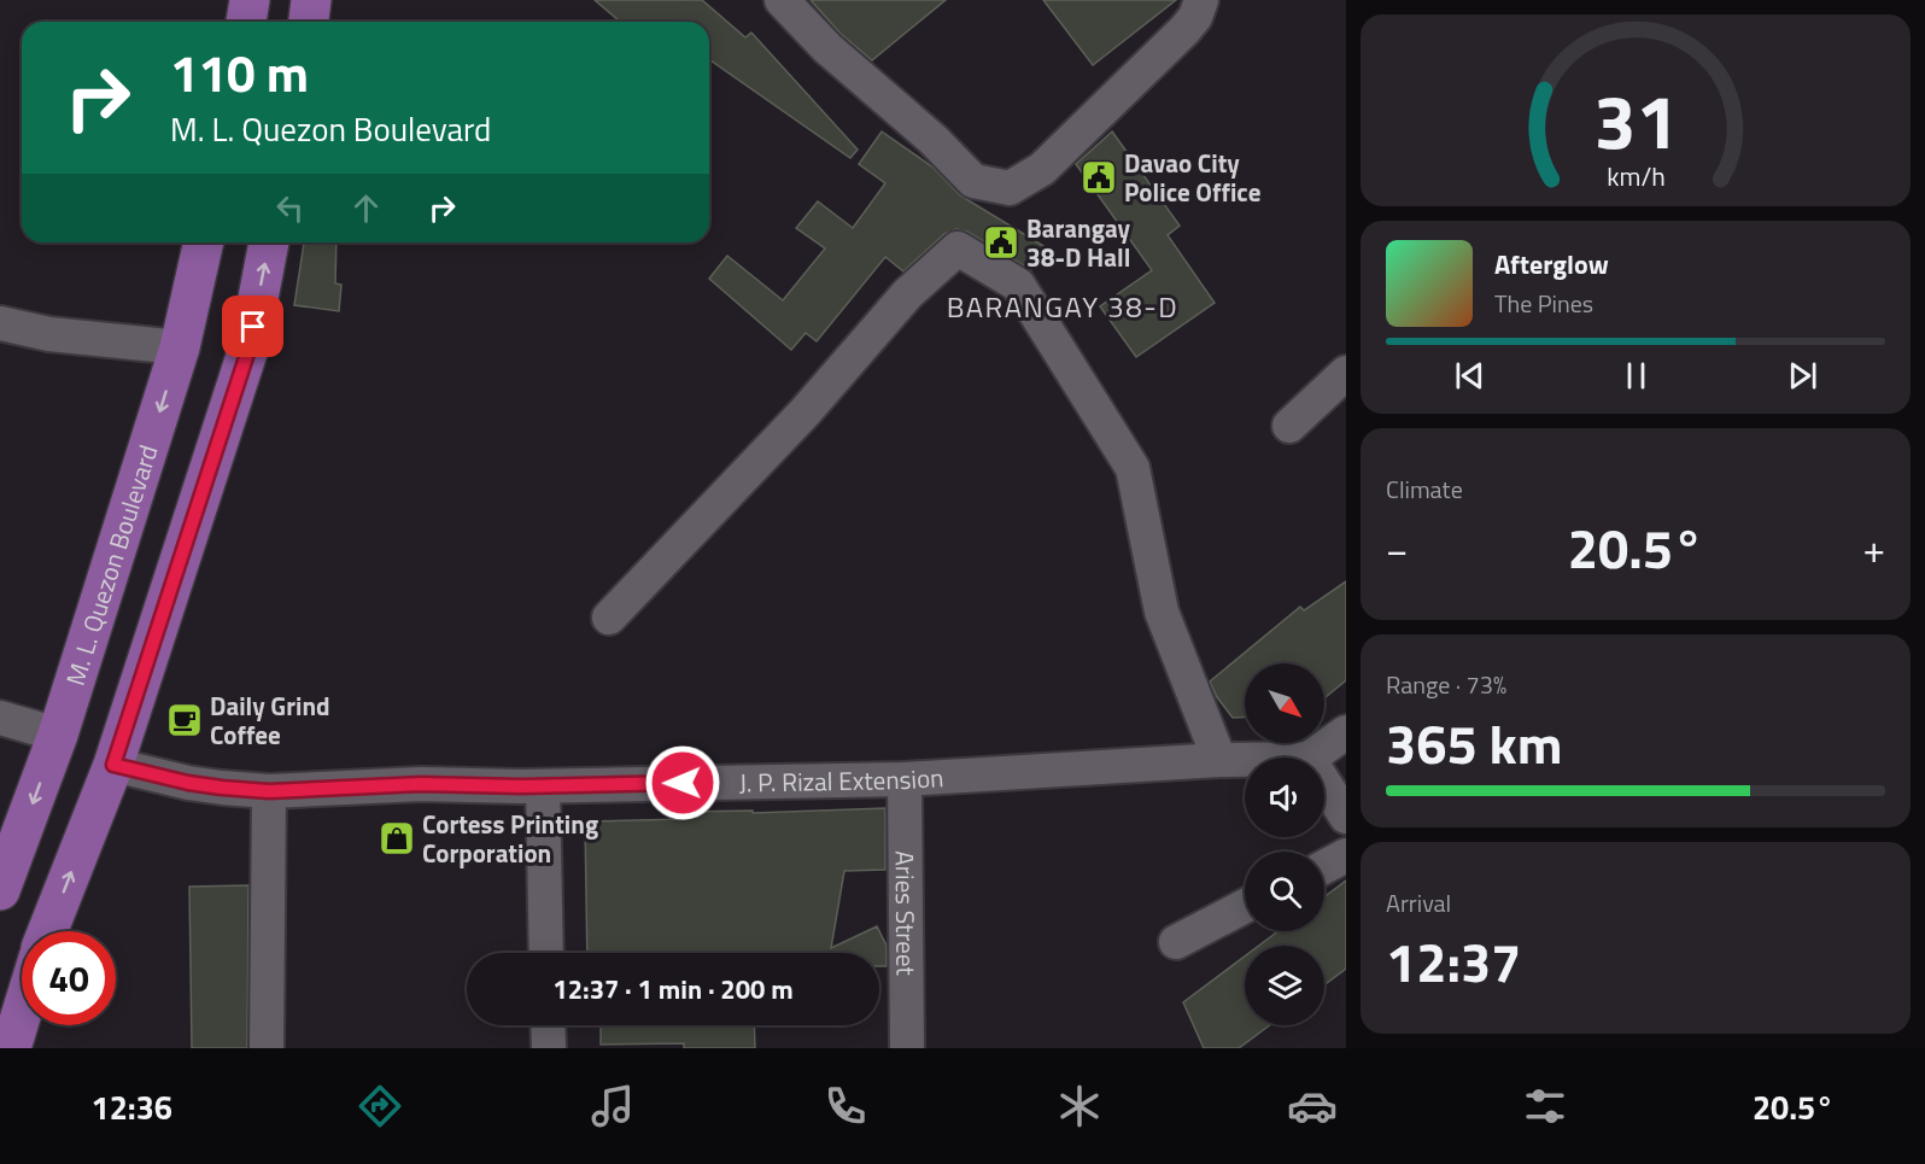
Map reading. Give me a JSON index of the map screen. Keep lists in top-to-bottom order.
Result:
{
  "streets": {
    "main road": ["M. L. Quezon Boulevard"],
    "street": ["J. P. Rizal Extension", "Aries Street"]
  },
  "crossings": [
    ["J. P. Rizal Extension", "Aries Street"]
  ],
  "districts": ["BARANGAY 38-D"],
  "places": {
    "public building": ["Davao City Police Office", "Barangay 38-D Hall"],
    "cafe": ["Daily Grind Coffee"],
    "shop": ["Cortess Printing Corporation"]
  },
  "north": "bottom right",
  "page": {
    "turn": ["110 m", "M. L. Quezon Boulevard"],
    "song": ["Afterglow", "The Pines"],
    "tile": [
      "Climate",
      ["Range · 73%", "365 km"],
      ["Arrival", "12:37"]
    ],
    "heat": ["−", "20.5°", "+"],
    "limit": "40",
    "trip": "12:37 · 1 min · 200 m",
    "tabs": ["12:36", "20.5°"],
    "gauge": ["31", "km/h"]
  }
}
